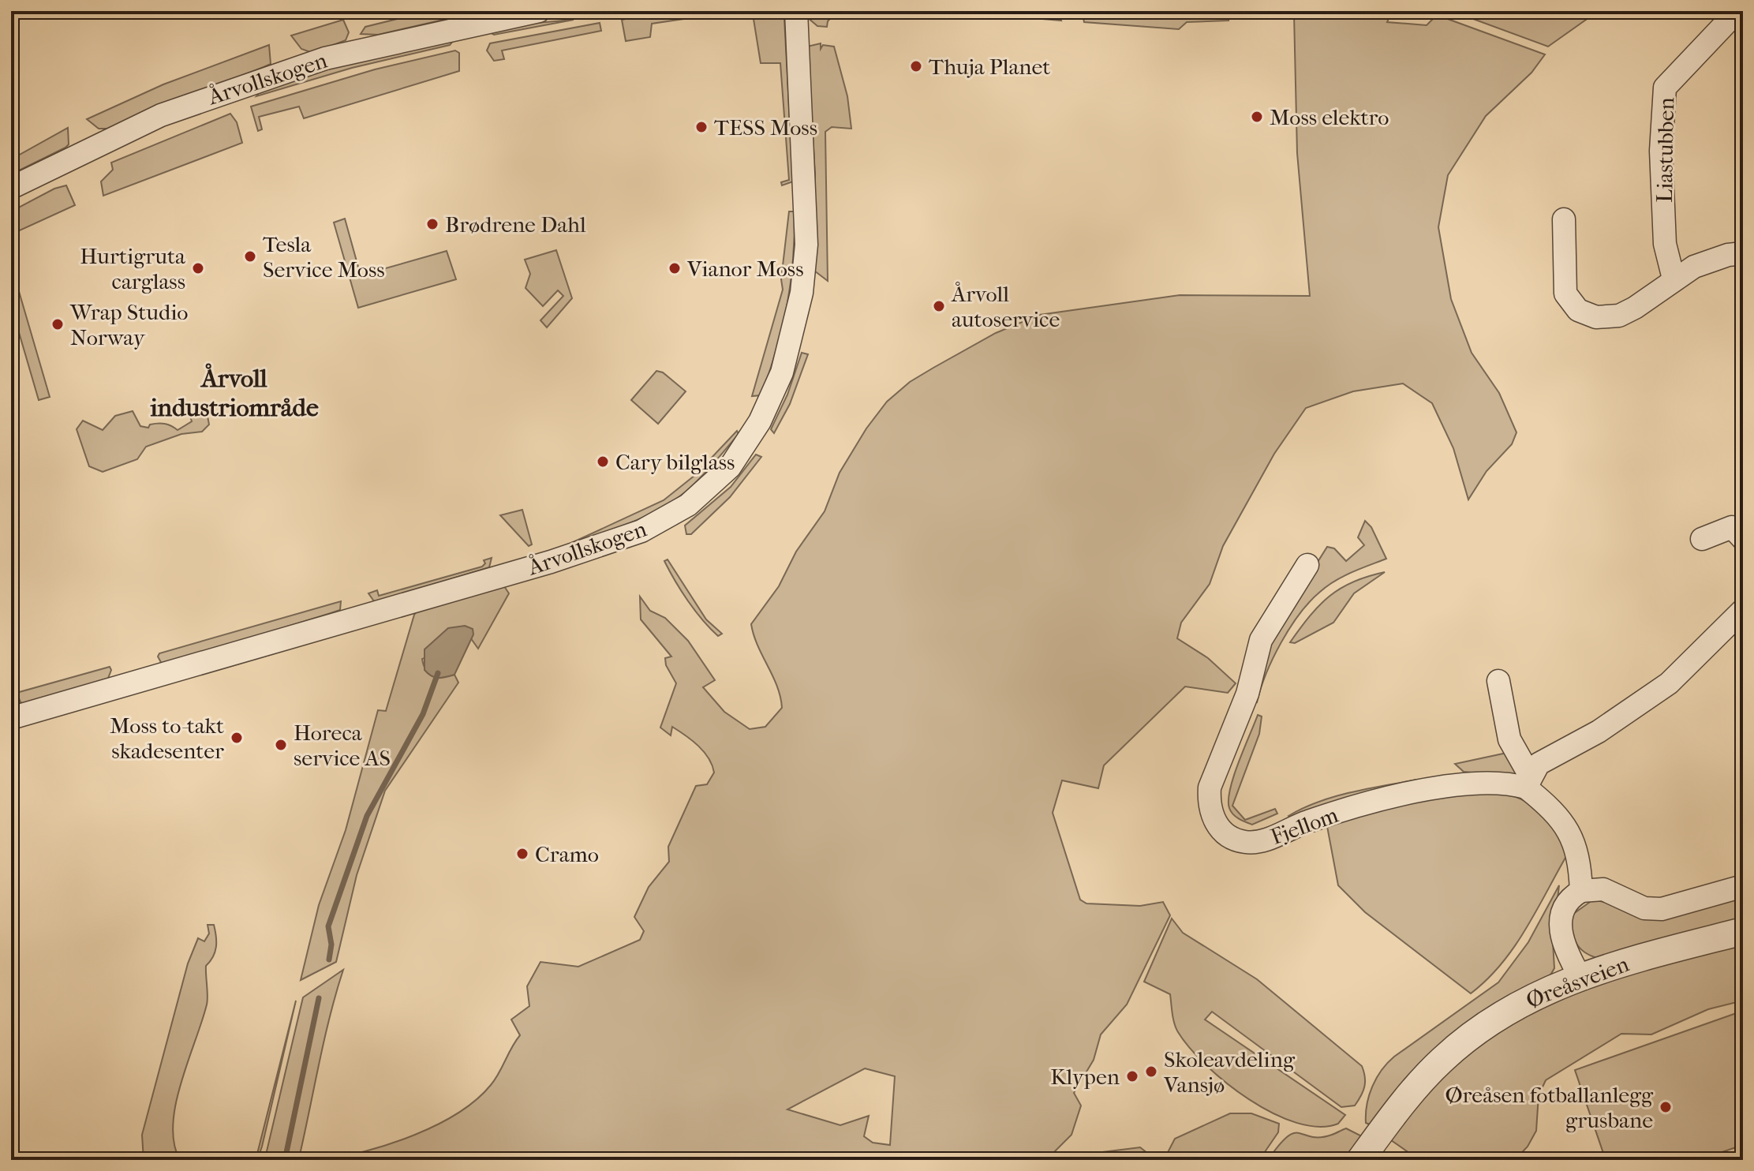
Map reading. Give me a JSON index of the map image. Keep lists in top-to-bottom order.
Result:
{
  "streets": {
    "street": [
      "Årvollskogen",
      "Liastubben",
      "Fjellom",
      "Øreåsveien"
    ]
  },
  "districts": ["Årvoll industriområde"],
  "places": [
    "Thuja Planet",
    "Moss elektro",
    "TESS Moss",
    "Brødrene Dahl",
    "Tesla Service Moss",
    "Hurtigruta carglass",
    "Vianor Moss",
    "Årvoll autoservice",
    "Wrap Studio Norway",
    "Cary bilglass",
    "Moss to-takt skadesenter",
    "Horeca service AS",
    "Cramo",
    "Skoleavdeling Vansjø",
    "Klypen",
    "Øreåsen fotballanlegg grusbane"
  ]
}
